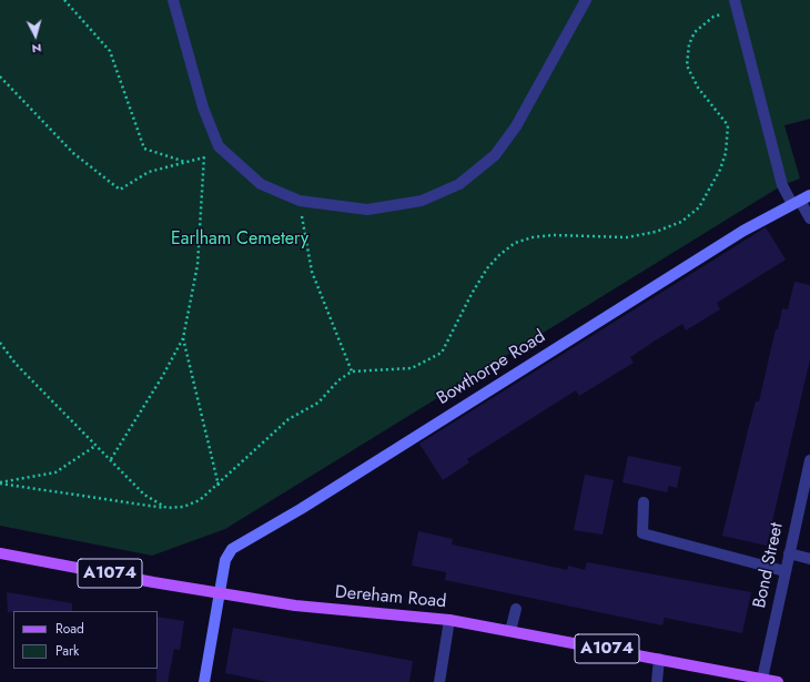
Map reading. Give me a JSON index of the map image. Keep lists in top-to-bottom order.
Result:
{
  "streets": {
    "main road": ["A1074", "Dereham Road"],
    "street": ["Bowthorpe Road", "Bond Street"]
  },
  "crossings": [
    ["Bowthorpe Road", "Dereham Road"],
    ["Bond Street", "Dereham Road"]
  ],
  "parks": ["Earlham Cemetery"],
  "legend": ["Road", "Park"],
  "north": "bottom"
}
